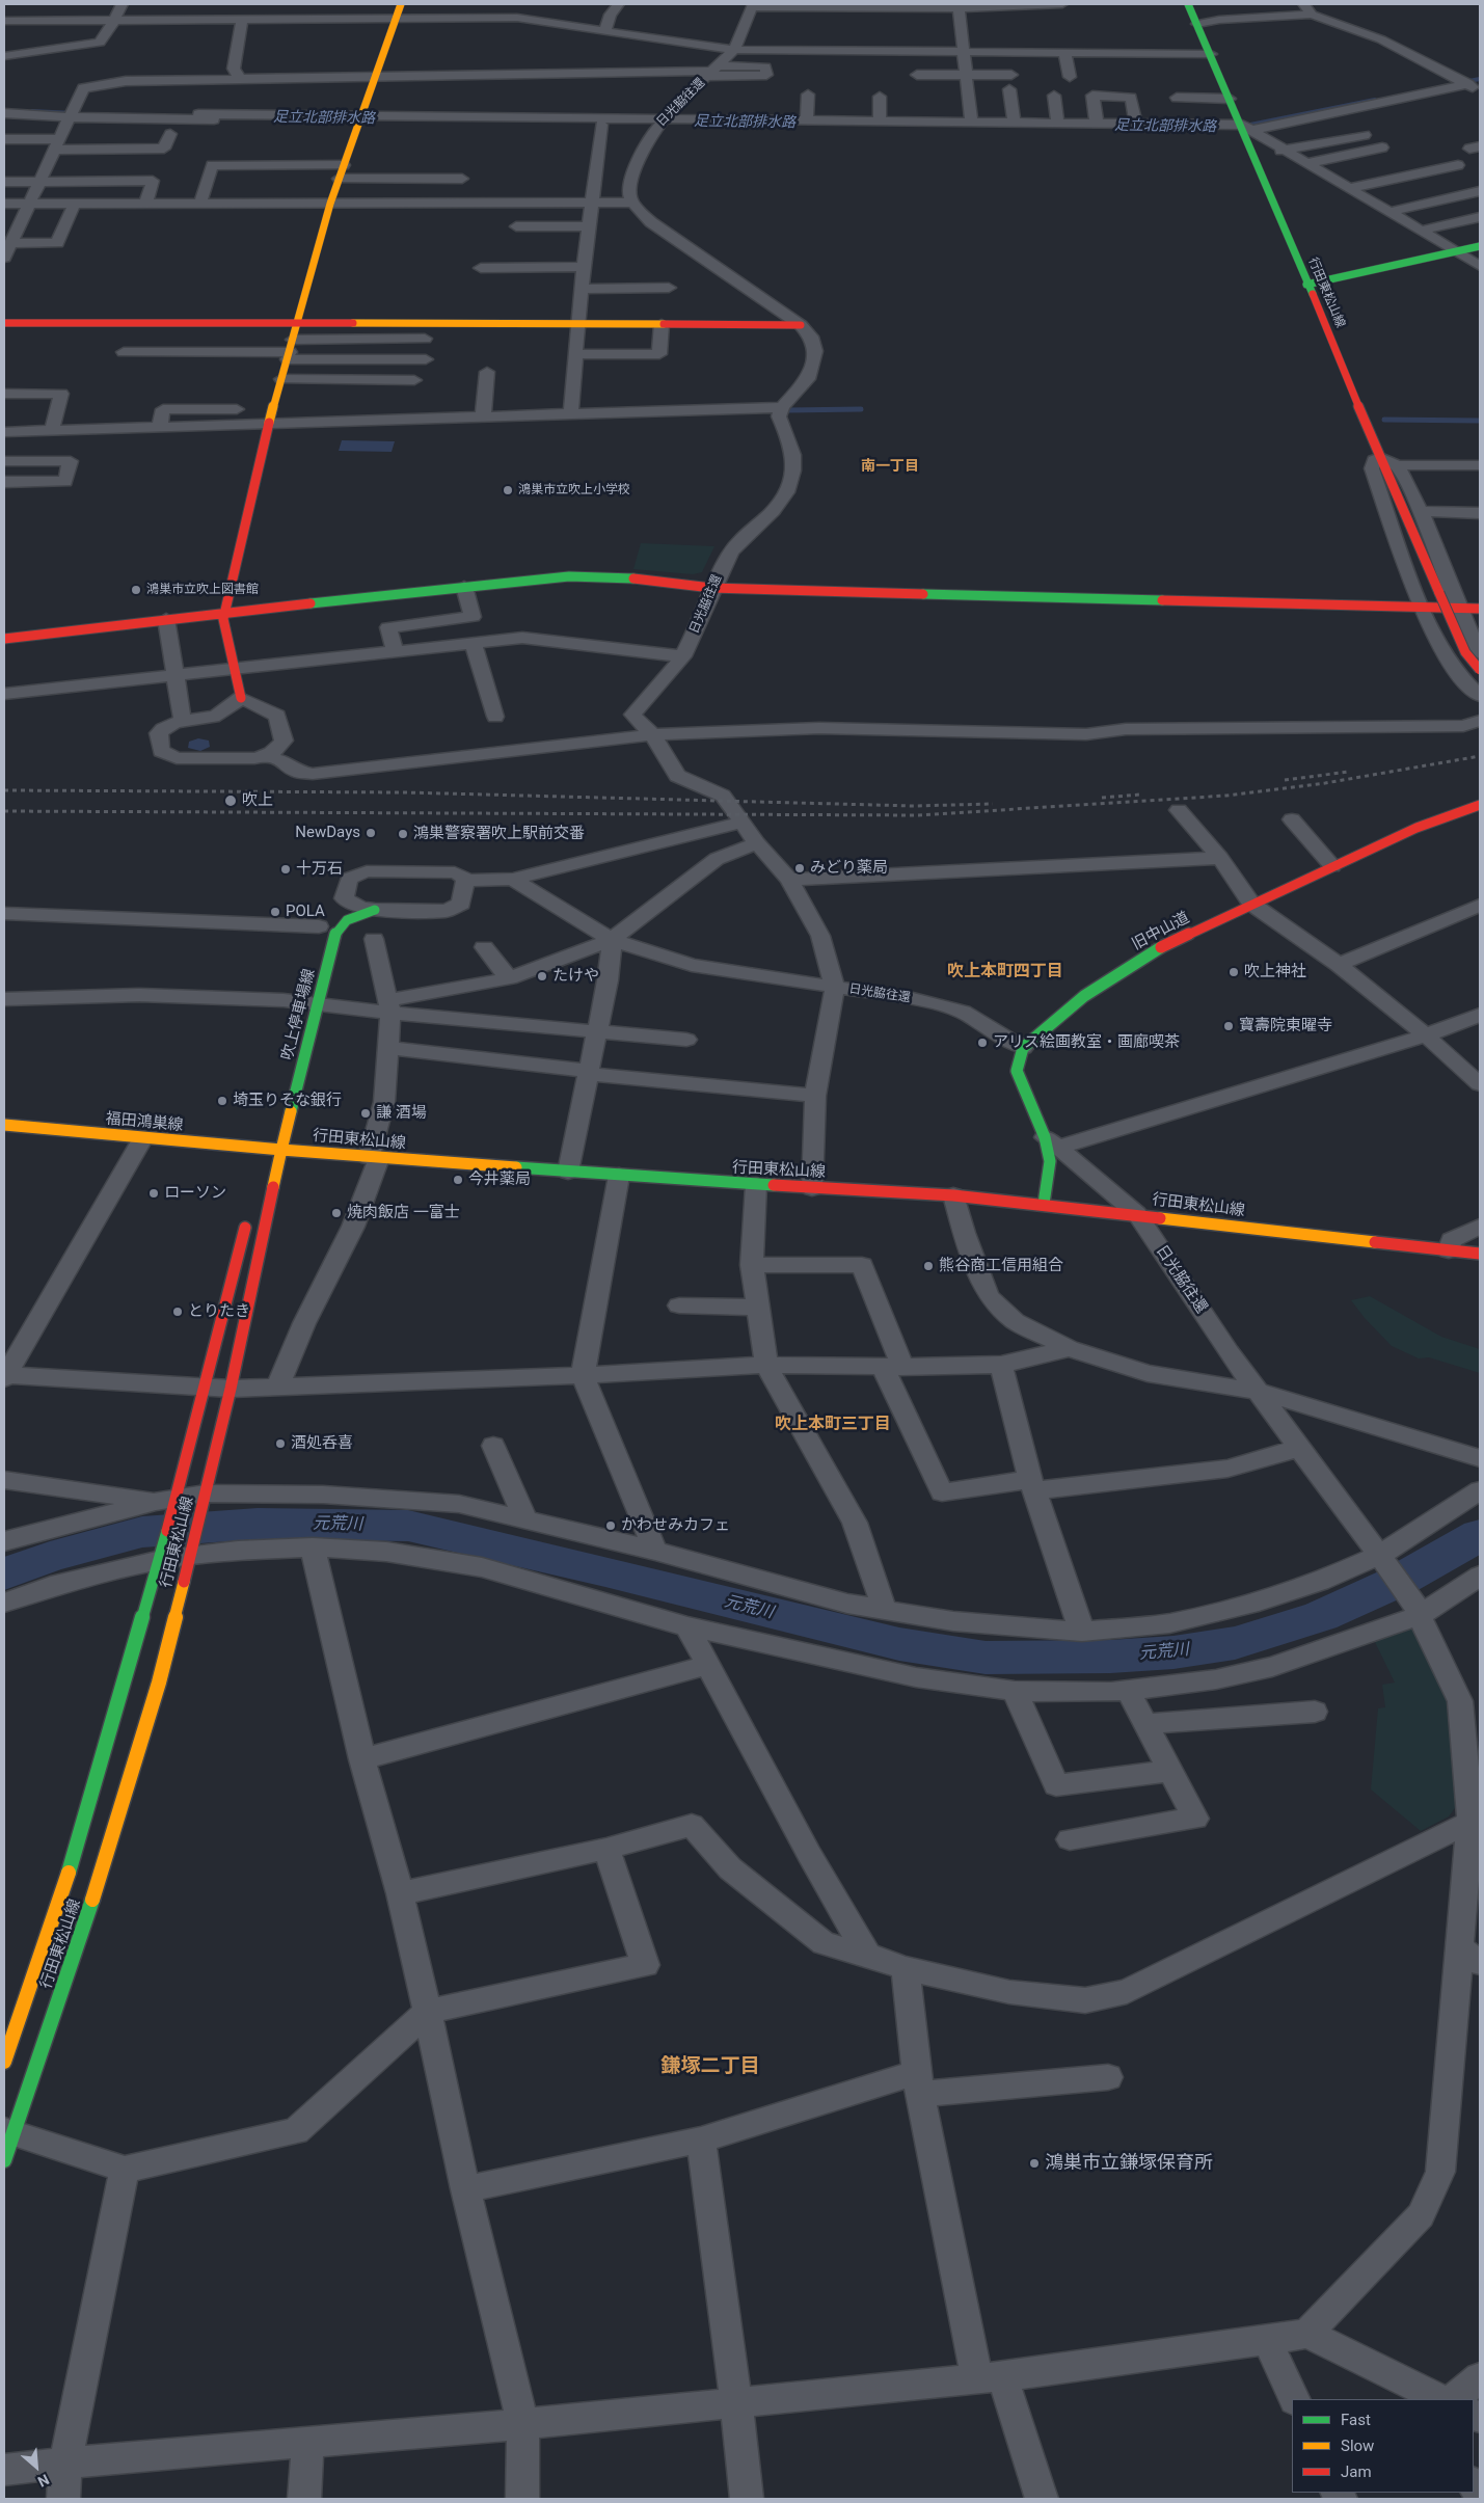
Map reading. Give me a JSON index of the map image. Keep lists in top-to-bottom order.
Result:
{
  "streets": {
    "street": [
      "日光脇往還",
      "行田東松山線",
      "旧中山道",
      "吹上停車場線",
      "福田鴻巣線"
    ]
  },
  "crossings": [
    ["日光脇往還", "行田東松山線"],
    ["日光脇往還", "旧中山道"],
    ["行田東松山線", "吹上停車場線"],
    ["行田東松山線", "福田鴻巣線"],
    ["吹上停車場線", "福田鴻巣線"]
  ],
  "districts": [
    "南一丁目",
    "吹上本町四丁目",
    "吹上本町三丁目",
    "鎌塚二丁目"
  ],
  "water": ["足立北部排水路", "元荒川"],
  "places": [
    "鴻巣市立吹上小学校",
    "鴻巣市立吹上図書館",
    "吹上",
    "NewDays",
    "鴻巣警察署吹上駅前交番",
    "みどり薬局",
    "十万石",
    "POLA",
    "吹上神社",
    "たけや",
    "寶壽院東曜寺",
    "アリス絵画教室・画廊喫茶",
    "埼玉りそな銀行",
    "謙 酒場",
    "今井薬局",
    "ローソン",
    "焼肉飯店 一富士",
    "熊谷商工信用組合",
    "とりたき",
    "酒処呑喜",
    "かわせみカフェ",
    "鴻巣市立鎌塚保育所"
  ],
  "legend": ["Fast", "Slow", "Jam"],
  "north": "bottom right"
}
